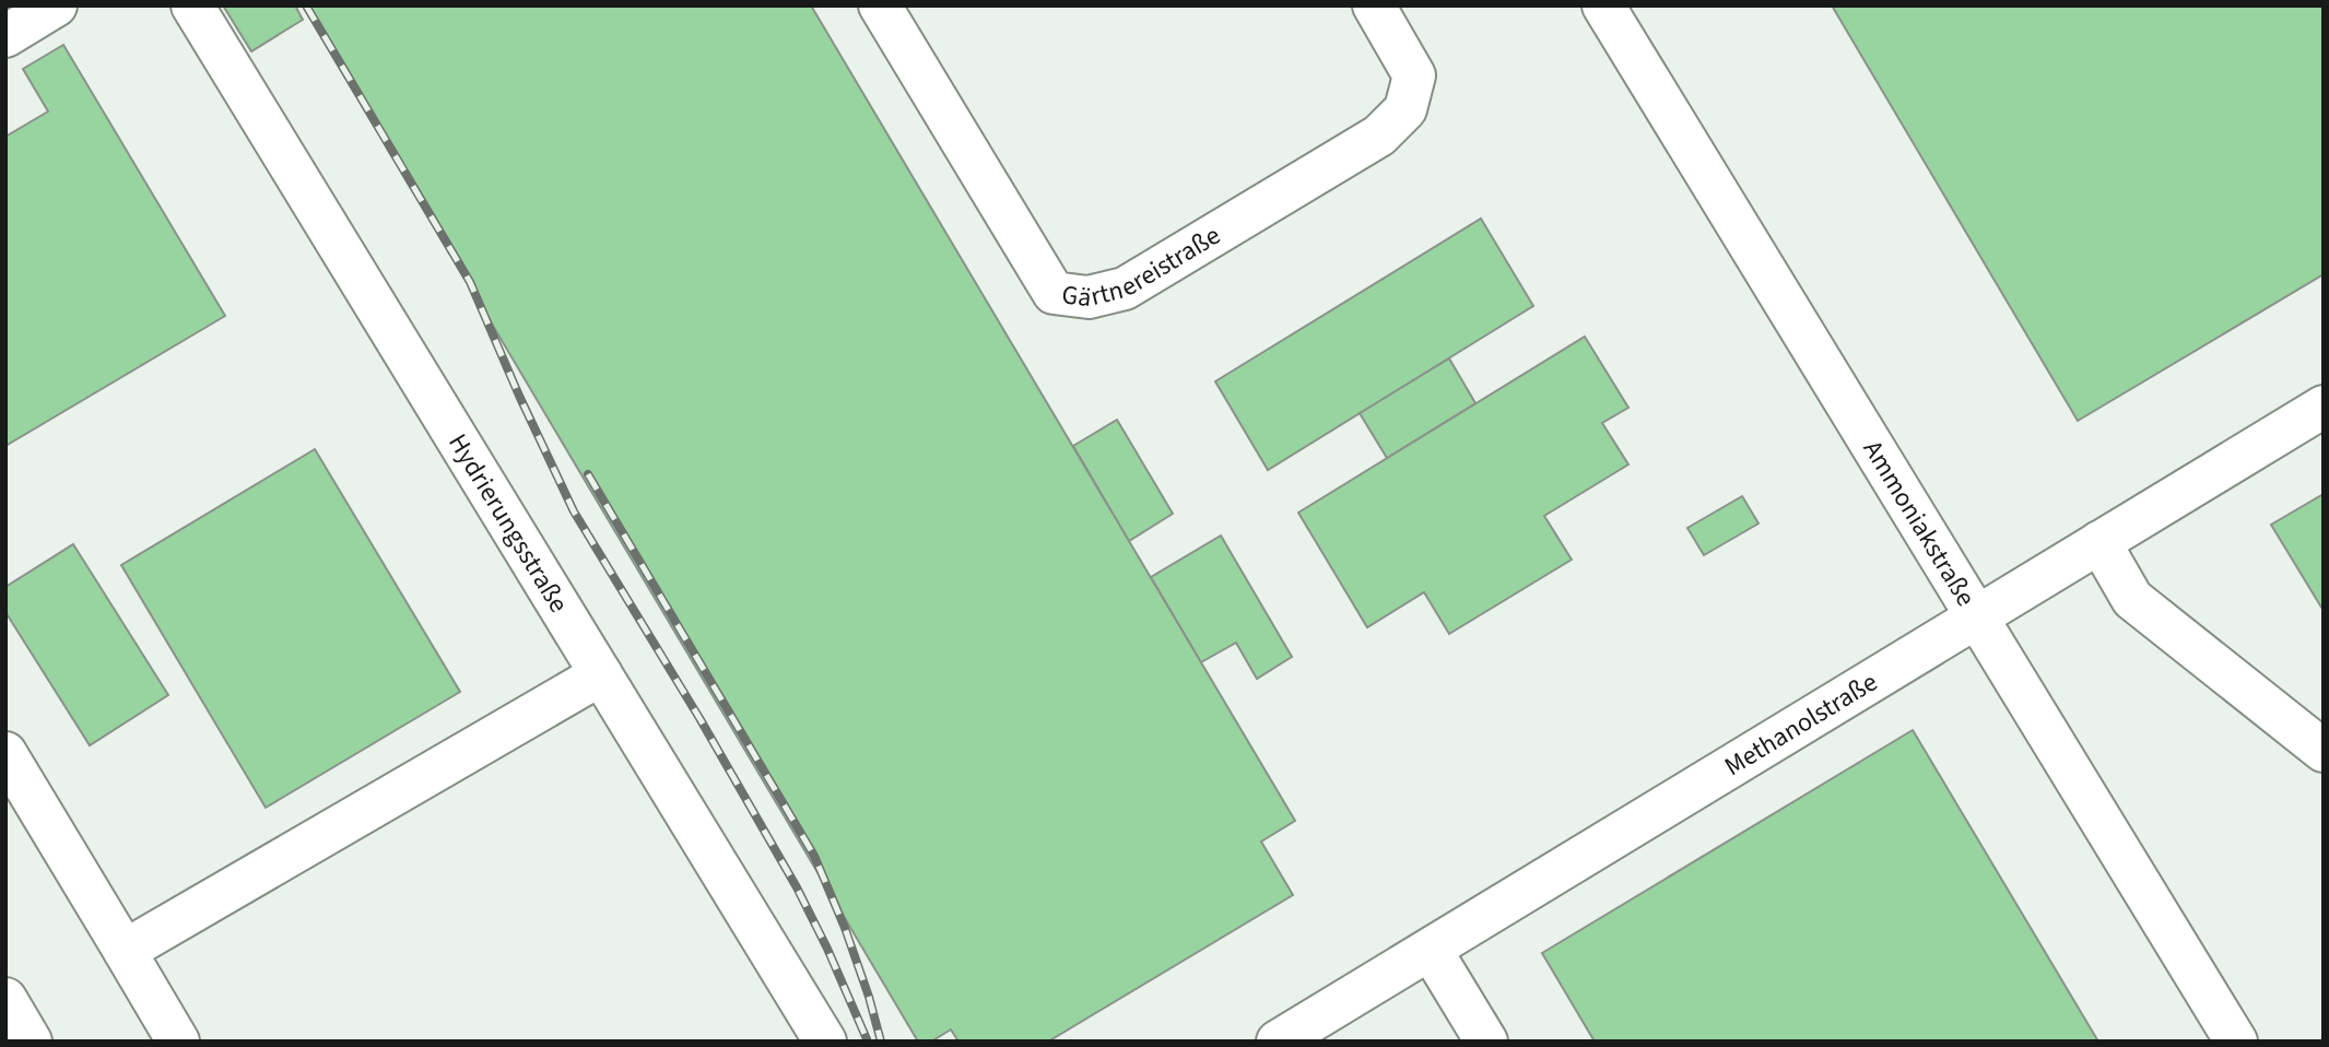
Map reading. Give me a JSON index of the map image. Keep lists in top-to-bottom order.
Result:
{
  "streets": {
    "street": [
      "Gärtnereistraße",
      "Hydrierungsstraße",
      "Ammoniakstraße",
      "Methanolstraße"
    ]
  },
  "crossings": [
    ["Ammoniakstraße", "Methanolstraße"]
  ]
}
